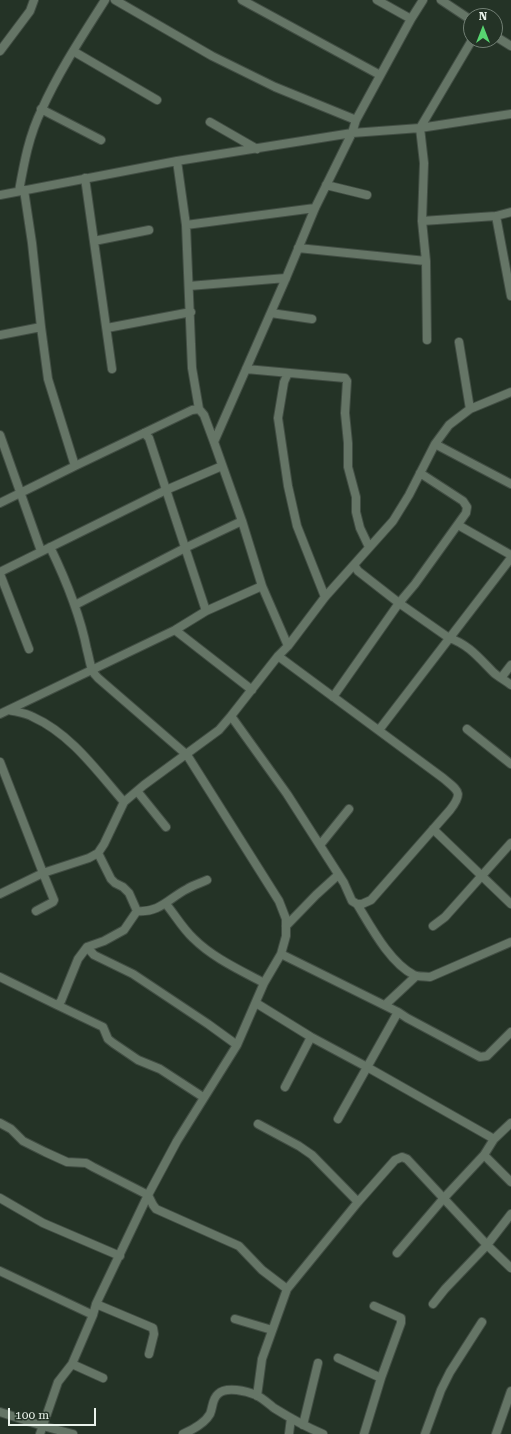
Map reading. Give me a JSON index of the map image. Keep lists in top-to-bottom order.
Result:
{
  "scale_bar": "100 m",
  "north": "top"
}
